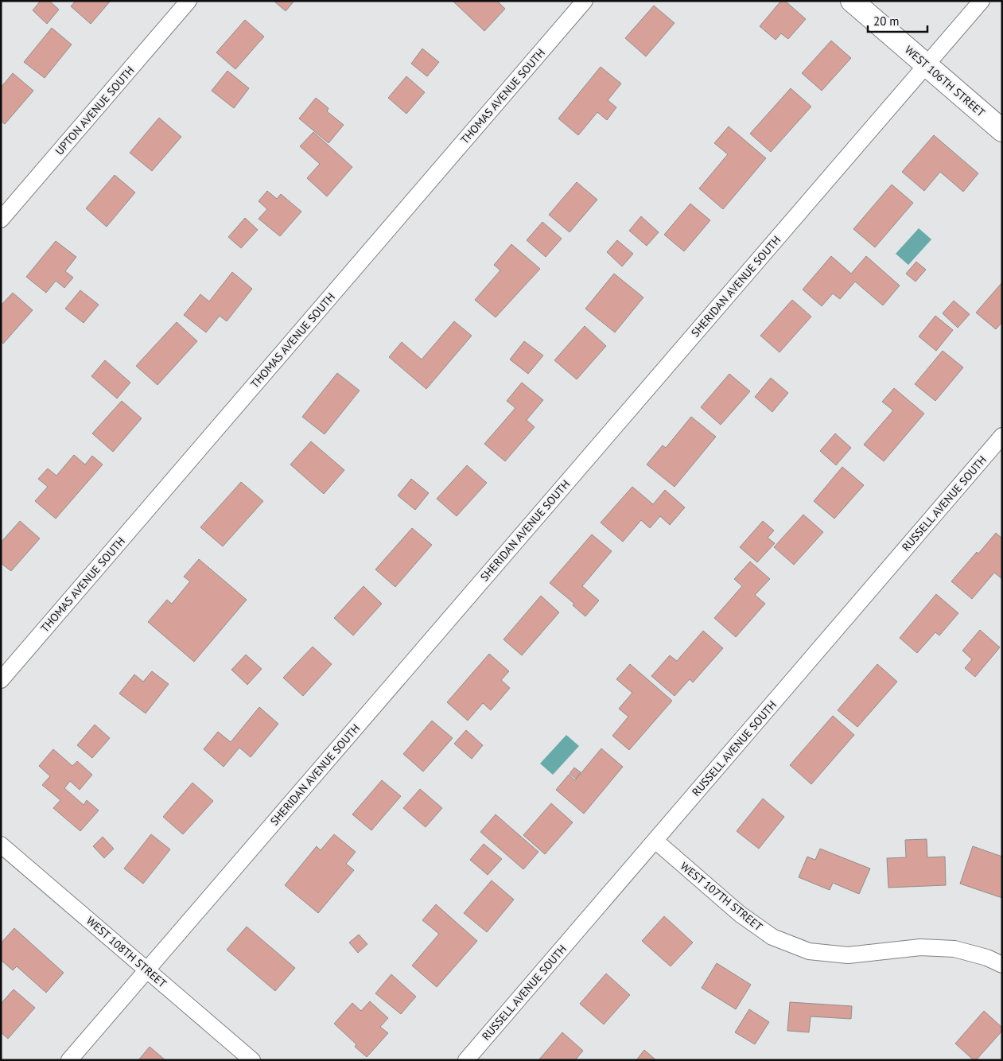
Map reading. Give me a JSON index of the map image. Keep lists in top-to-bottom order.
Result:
{
  "streets": {
    "street": [
      "WEST 106TH STREET",
      "THOMAS AVENUE SOUTH",
      "UPTON AVENUE SOUTH",
      "SHERIDAN AVENUE SOUTH",
      "RUSSELL AVENUE SOUTH",
      "WEST 107TH STREET",
      "WEST 108TH STREET"
    ]
  },
  "crossings": [
    ["WEST 106TH STREET", "SHERIDAN AVENUE SOUTH"],
    ["SHERIDAN AVENUE SOUTH", "WEST 108TH STREET"],
    ["RUSSELL AVENUE SOUTH", "WEST 107TH STREET"]
  ],
  "scale_bar": "20 m"
}
